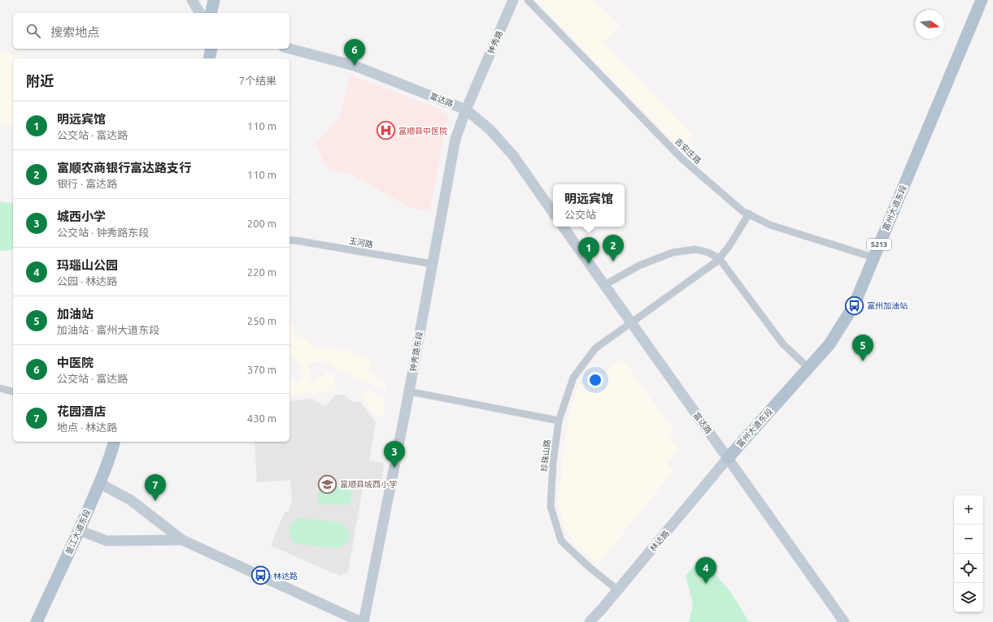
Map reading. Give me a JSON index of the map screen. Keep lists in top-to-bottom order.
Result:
{
  "streets": {
    "main road": [
      "钟秀路",
      "富达路",
      "富州大道东段",
      "S213",
      "钟秀路东段",
      "釜江大道东段",
      "林达路"
    ],
    "street": ["吉安庄路", "玉河路", "珍珠山路"]
  },
  "crossings": [
    ["钟秀路", "钟秀路东段"],
    ["富达路", "富州大道东段"],
    ["富达路", "钟秀路东段"],
    ["富达路", "珍珠山路"],
    ["富达路", "林达路"],
    ["吉安庄路", "富州大道东段"],
    ["吉安庄路", "珍珠山路"],
    ["富州大道东段", "林达路"],
    ["玉河路", "钟秀路东段"],
    ["珍珠山路", "林达路"]
  ],
  "places": {
    "hospital": ["富顺县中医院"],
    "bus stop": ["富州加油站", "林达路"],
    "school or university": ["富顺县城西小学"]
  },
  "north": "right",
  "page": {
    "search": "搜索地点",
    "pins": [
      "6",
      "2",
      "1",
      "5",
      "3",
      "7",
      "4"
    ],
    "heading": ["附近", "7个结果"],
    "list": [
      {
        "mark": "1",
        "name": "明远宾馆",
        "note": "公交站 · 富达路",
        "value": "110 m"
      },
      {
        "mark": "2",
        "name": "富顺农商银行富达路支行",
        "note": "银行 · 富达路",
        "value": "110 m"
      },
      {
        "mark": "3",
        "name": "城西小学",
        "note": "公交站 · 钟秀路东段",
        "value": "200 m"
      },
      {
        "mark": "4",
        "name": "玛瑙山公园",
        "note": "公园 · 林达路",
        "value": "220 m"
      },
      {
        "mark": "5",
        "name": "加油站",
        "note": "加油站 · 富州大道东段",
        "value": "250 m"
      },
      {
        "mark": "6",
        "name": "中医院",
        "note": "公交站 · 富达路",
        "value": "370 m"
      },
      {
        "mark": "7",
        "name": "花园酒店",
        "note": "地点 · 林达路",
        "value": "430 m"
      }
    ],
    "popup": ["明远宾馆", "公交站"],
    "map_buttons": ["+", "−"]
  }
}
